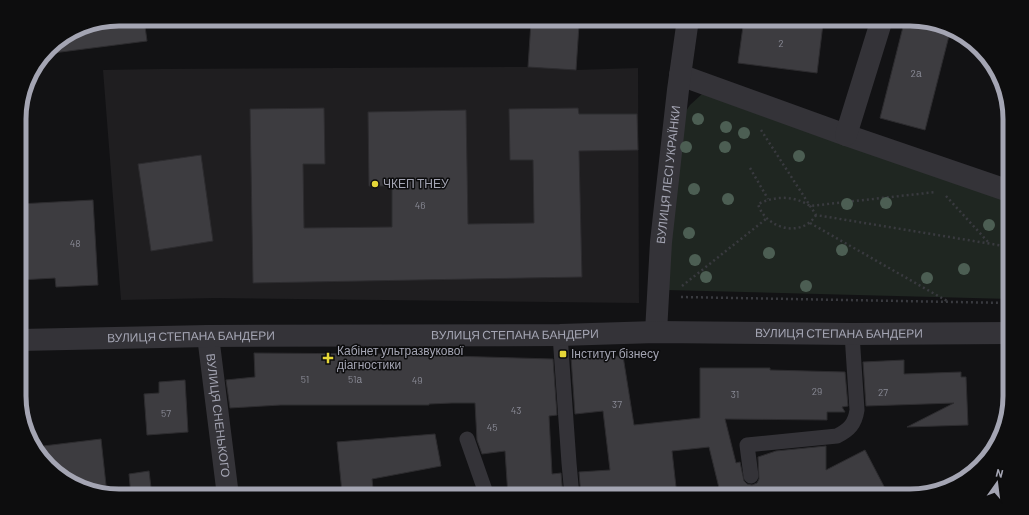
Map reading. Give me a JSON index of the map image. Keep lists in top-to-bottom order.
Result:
{
  "streets": {
    "street": ["ВУЛИЦЯ ЛЕСІ УКРАЇНКИ", "ВУЛИЦЯ СТЕПАНА БАНДЕРИ", "ВУЛИЦЯ СНЕНЬКОГО"]
  },
  "crossings": [
    ["ВУЛИЦЯ ЛЕСІ УКРАЇНКИ", "ВУЛИЦЯ СТЕПАНА БАНДЕРИ"],
    ["ВУЛИЦЯ СТЕПАНА БАНДЕРИ", "ВУЛИЦЯ СНЕНЬКОГО"]
  ],
  "places": {
    "other": ["ЧКЕП ТНЕУ"],
    "transit": ["Інститут бізнесу"],
    "health": ["Кабінет ультразвукової діагностики"]
  },
  "house_numbers": [
    "2",
    "2а",
    "46",
    "48",
    "51",
    "51а",
    "49",
    "29",
    "27",
    "31",
    "37",
    "43",
    "57",
    "45"
  ],
  "north": "top"
}
